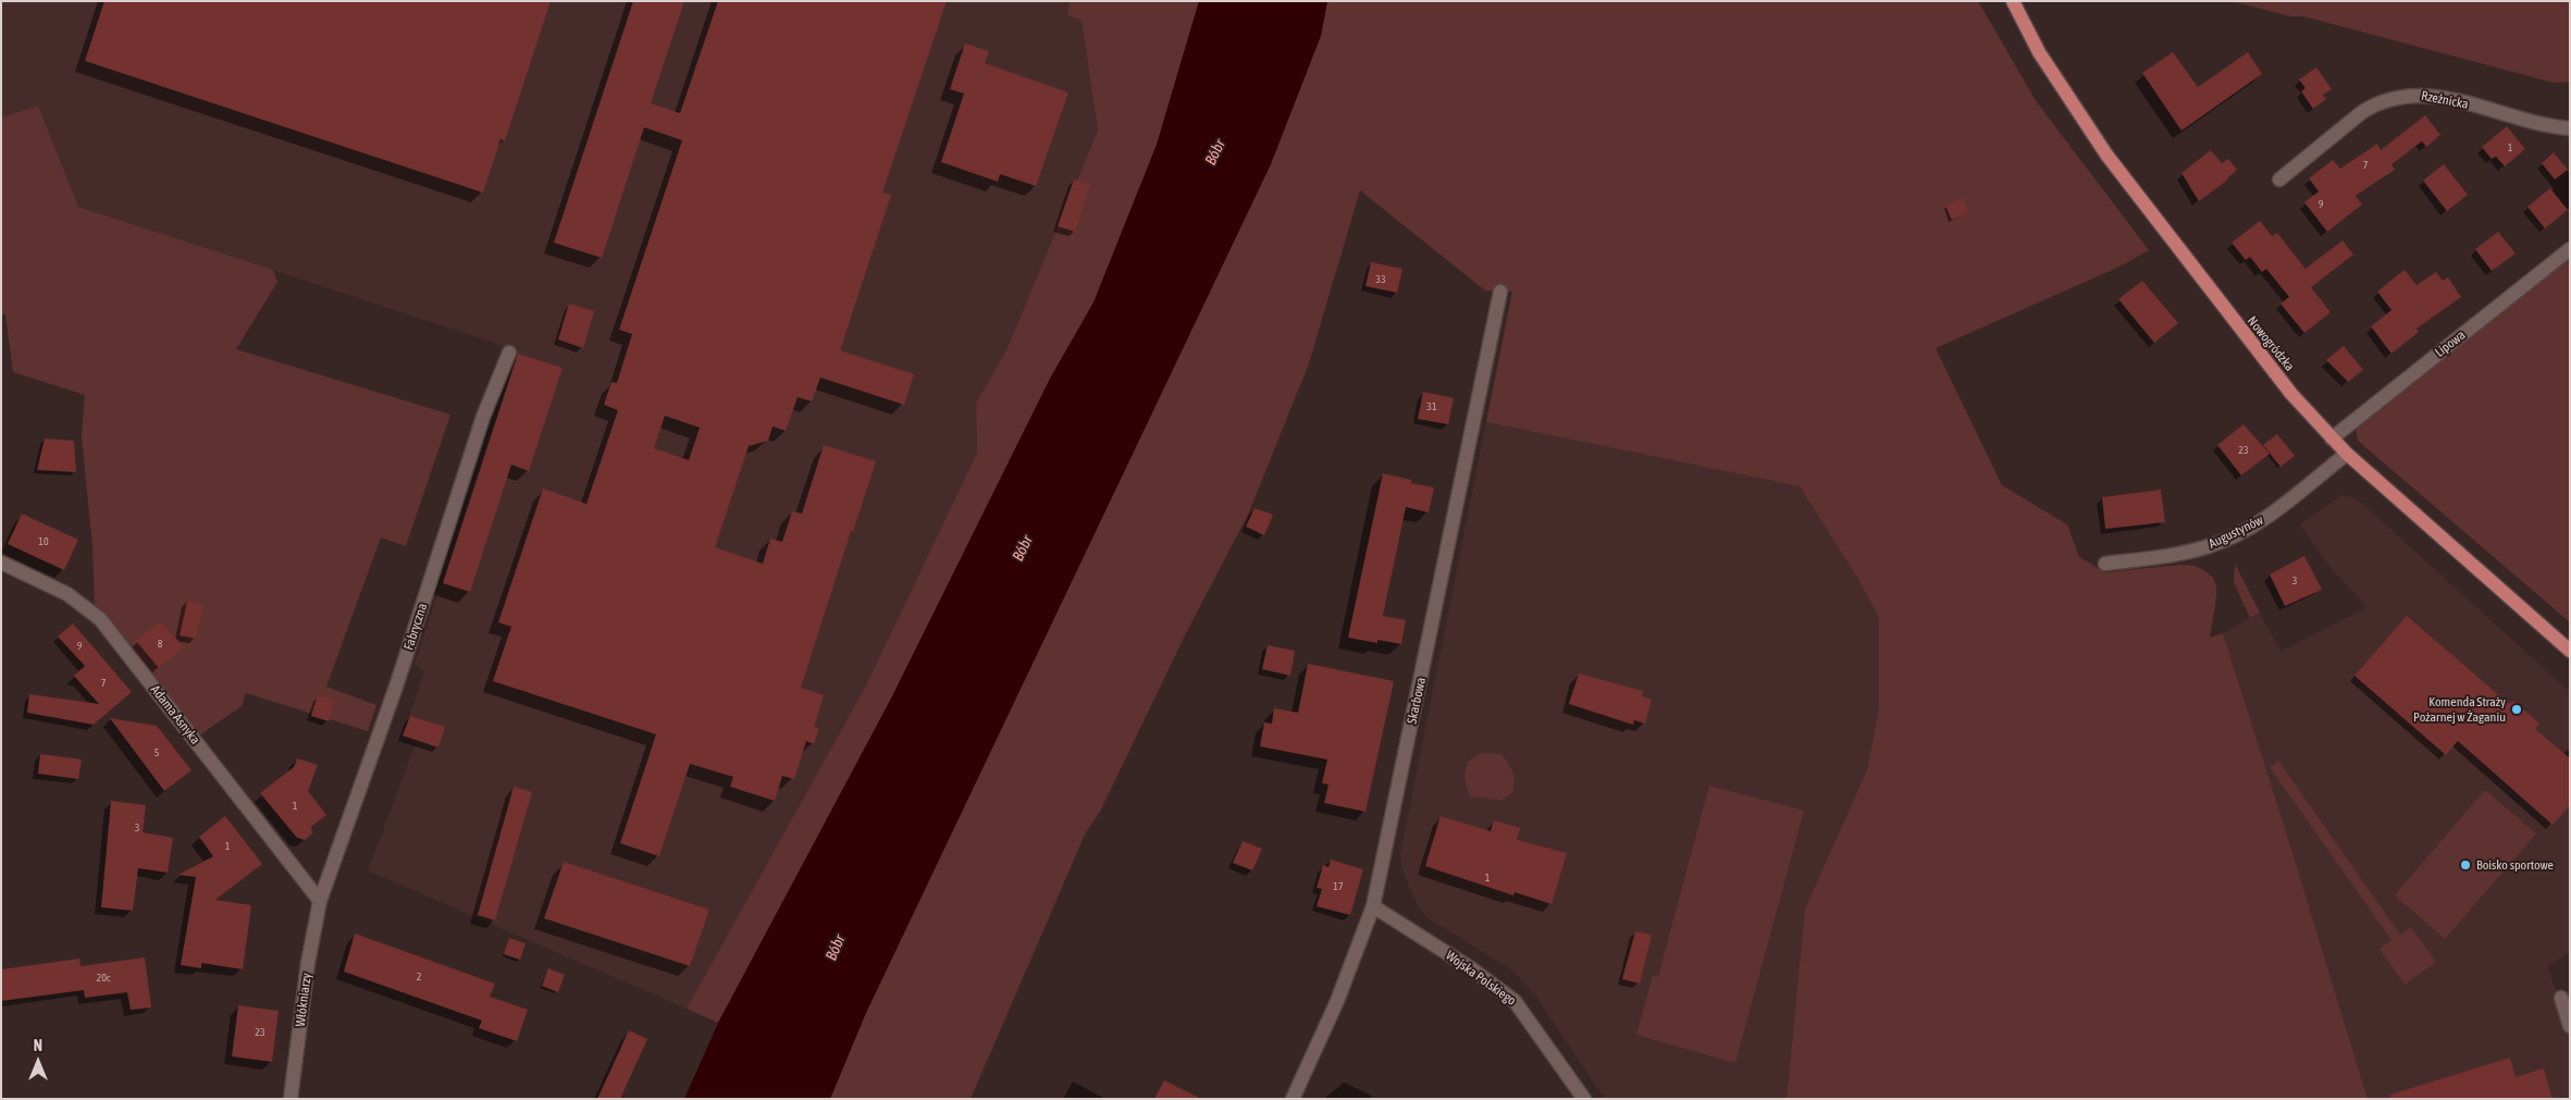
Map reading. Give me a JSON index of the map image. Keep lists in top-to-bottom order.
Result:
{
  "streets": {
    "main road": ["Nowogródzka"],
    "street": [
      "Rzeźnicka",
      "Lipowa",
      "Augustynów",
      "Fabryczna",
      "Skarbowa",
      "Adama Asnyka",
      "Wojska Polskiego",
      "Włókniarzy"
    ]
  },
  "crossings": [
    ["Nowogródzka", "Lipowa"],
    ["Nowogródzka", "Augustynów"],
    ["Fabryczna", "Adama Asnyka"],
    ["Fabryczna", "Włókniarzy"],
    ["Skarbowa", "Wojska Polskiego"],
    ["Adama Asnyka", "Włókniarzy"]
  ],
  "water": ["Bóbr"],
  "places": ["Komenda Straży Pożarnej w Żaganiu", "Boisko sportowe"],
  "house_numbers": [
    "1",
    "7",
    "9",
    "33",
    "31",
    "23",
    "10",
    "3",
    "8",
    "9",
    "7",
    "5",
    "1",
    "3",
    "1",
    "1",
    "17",
    "2",
    "20c",
    "23"
  ],
  "north": "top"
}
